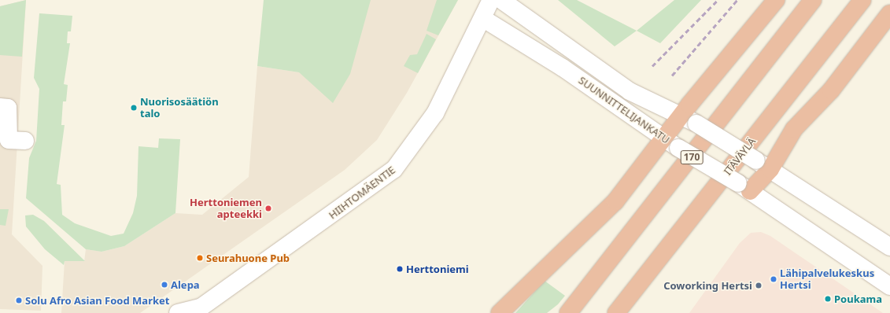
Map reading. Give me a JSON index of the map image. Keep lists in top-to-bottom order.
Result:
{
  "streets": {
    "highway": ["ITÄVÄYLÄ", "170"],
    "street": ["SUUNNITTELIJANKATU", "HIIHTOMÄENTIE"]
  },
  "crossings": [
    ["SUUNNITTELIJANKATU", "HIIHTOMÄENTIE"]
  ],
  "places": [
    "Nuorisosäätiön talo",
    "Herttoniemen apteekki",
    "Seurahuone Pub",
    "Herttoniemi",
    "Lähipalvelukeskus Hertsi",
    "Alepa",
    "Coworking Hertsi",
    "Poukama",
    "Solu Afro Asian Food Market"
  ]
}
